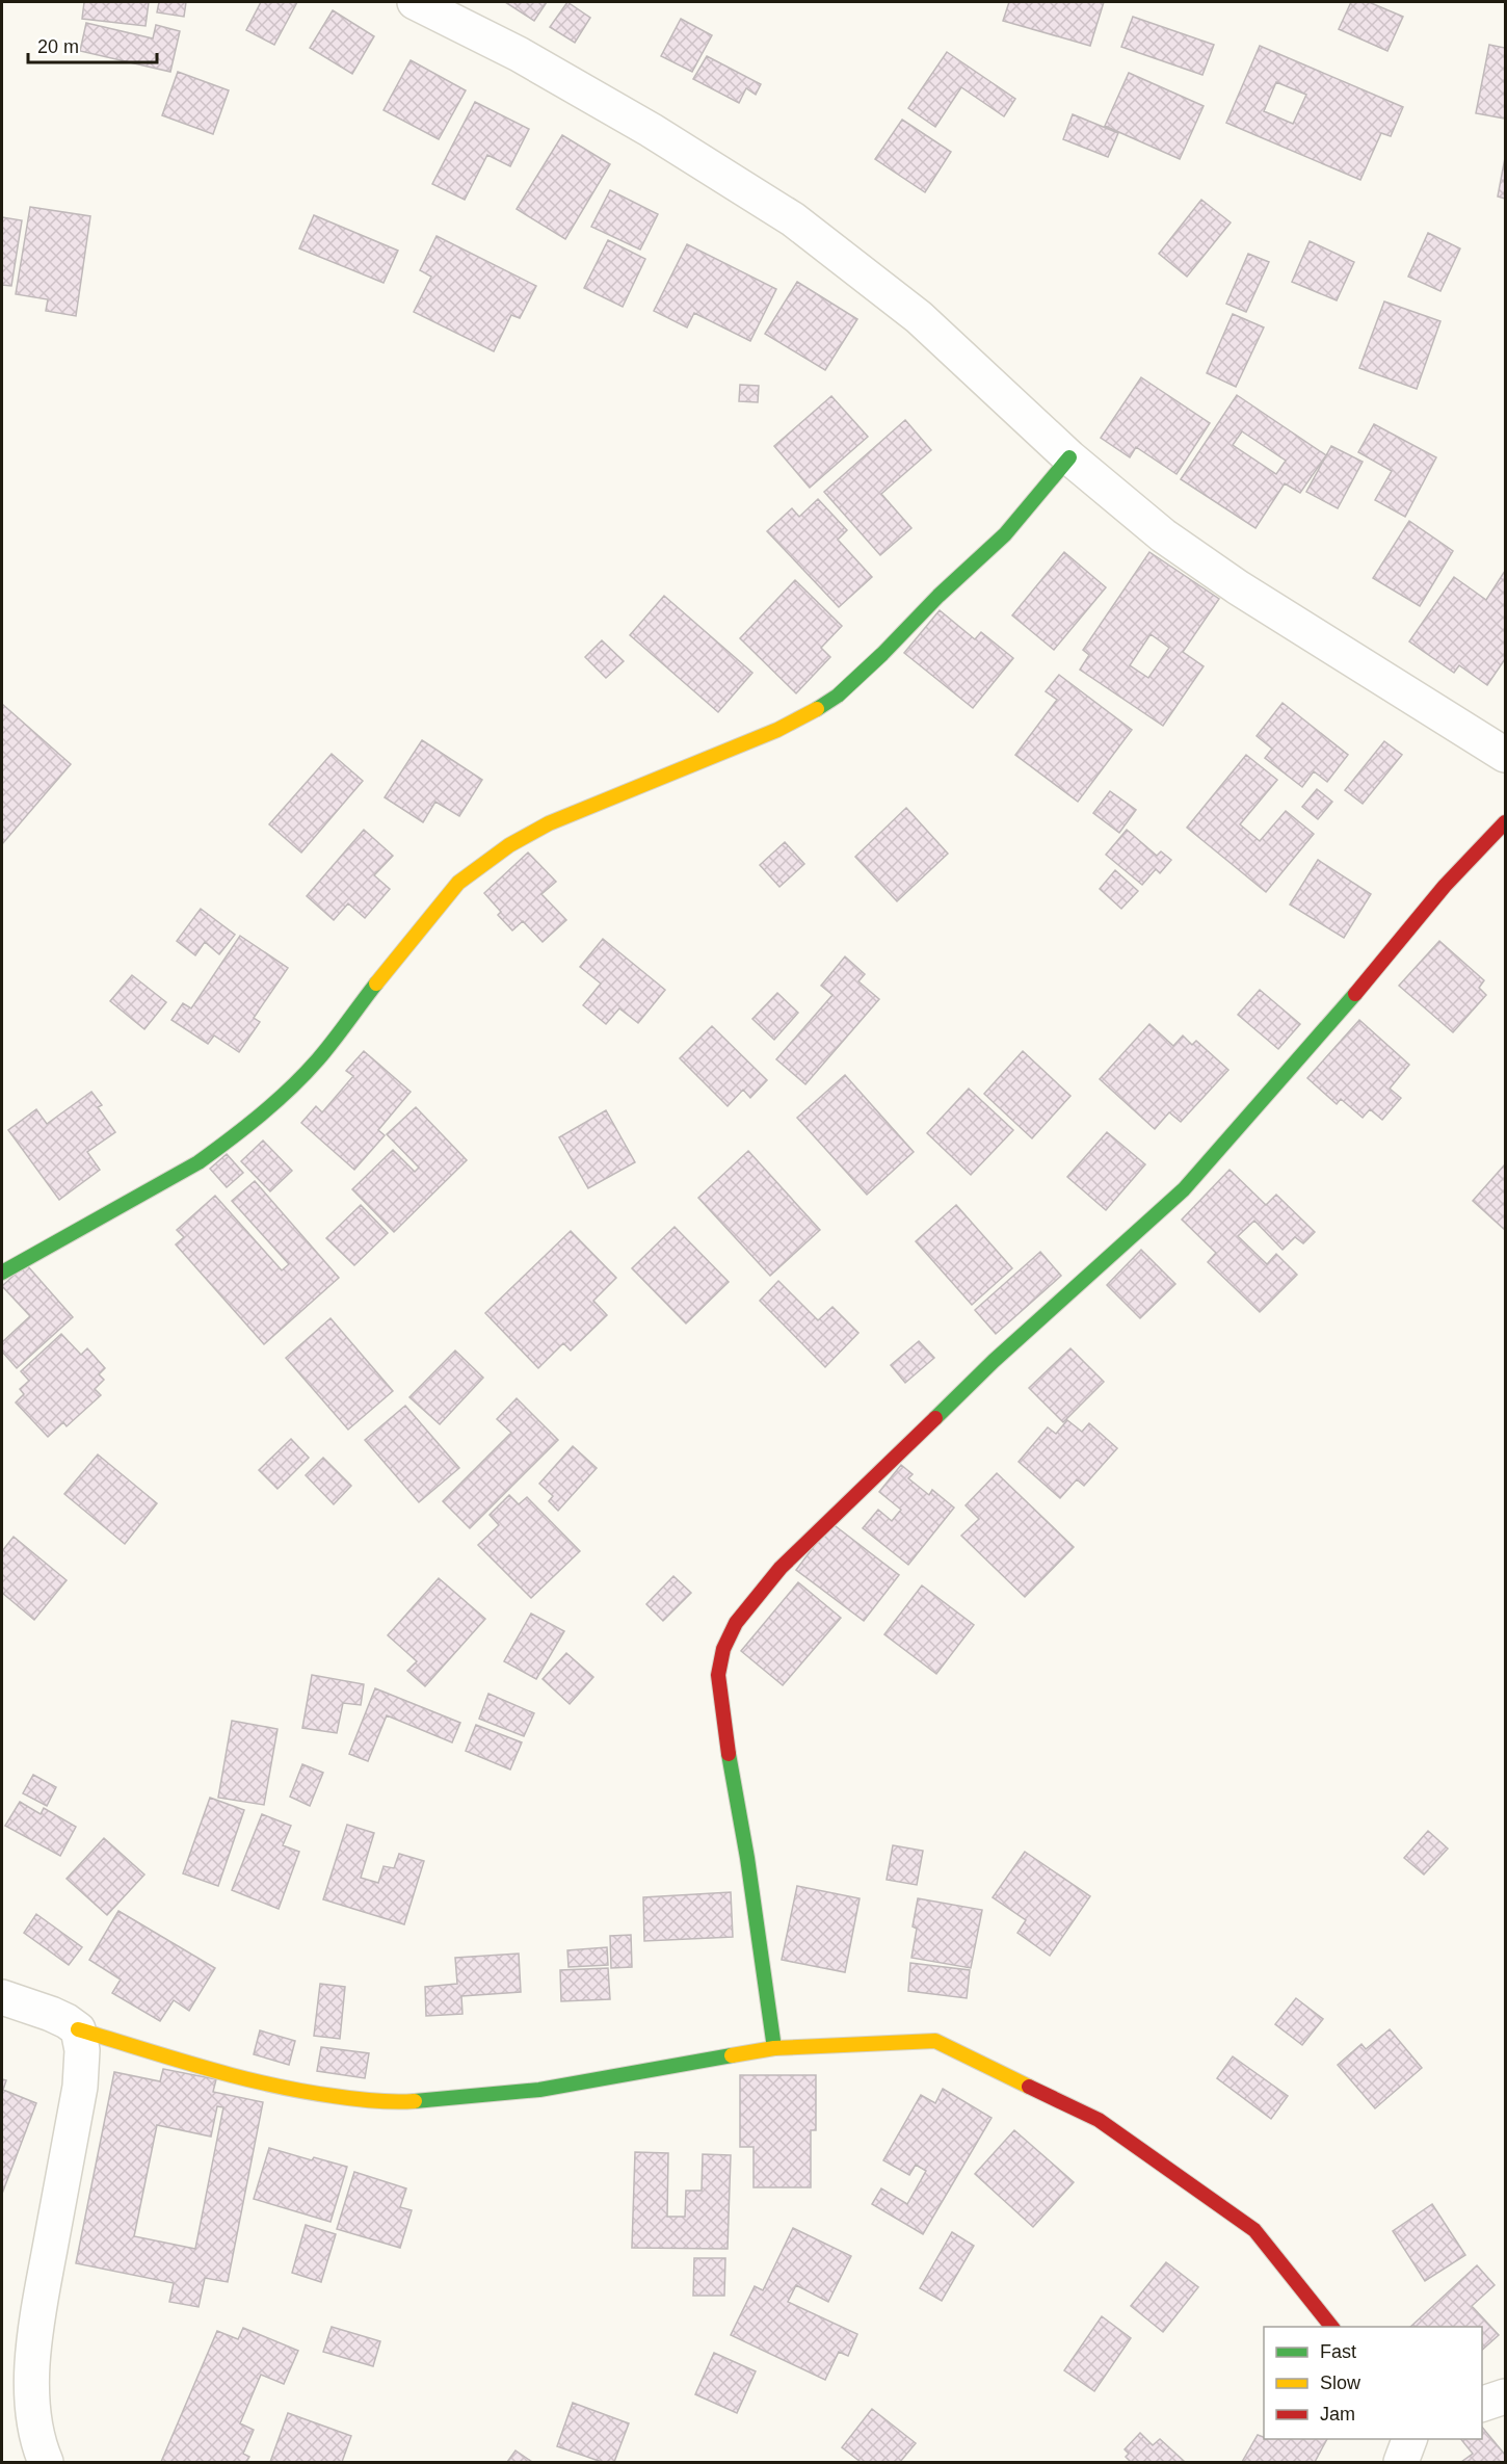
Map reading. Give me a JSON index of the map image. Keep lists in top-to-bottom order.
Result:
{
  "legend": ["Fast", "Slow", "Jam"],
  "scale_bar": "20 m"
}
